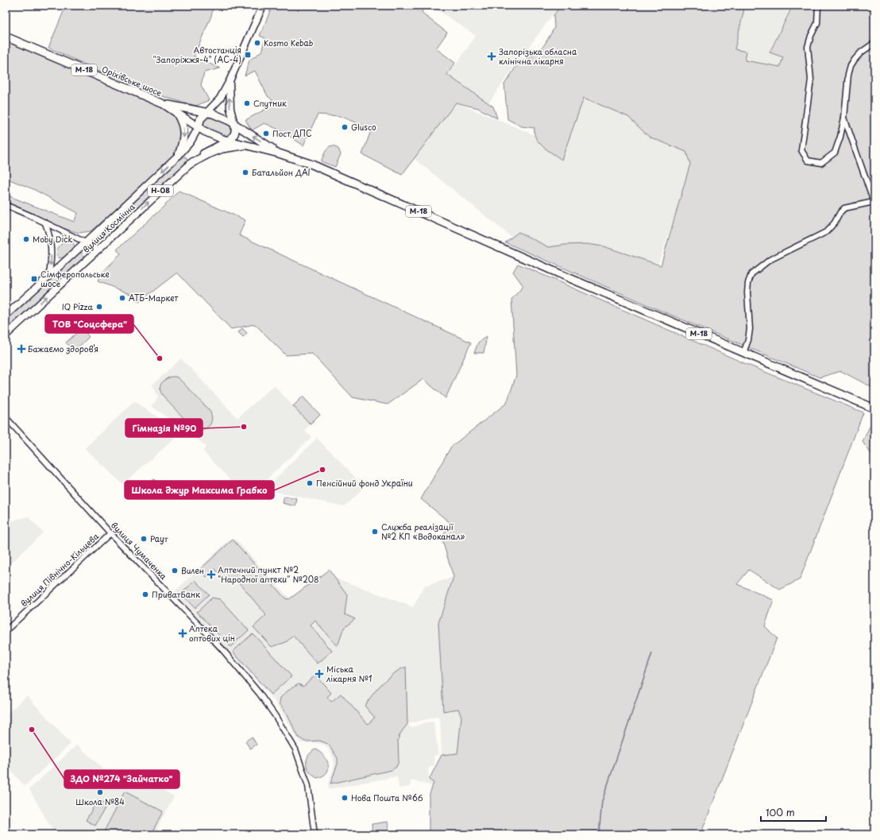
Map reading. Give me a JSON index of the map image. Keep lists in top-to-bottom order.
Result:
{
  "streets": {
    "highway": ["М-18", "Оріхівське шосе", "Н-08"],
    "main road": ["вулиця Космічна"],
    "street": ["вулиця Чумаченка", "вулиця Північно-Кільцева"]
  },
  "crossings": [
    ["М-18", "Оріхівське шосе"],
    ["М-18", "Н-08"],
    ["М-18", "вулиця Космічна"],
    ["Н-08", "вулиця Космічна"],
    ["вулиця Чумаченка", "вулиця Північно-Кільцева"]
  ],
  "places": {
    "other": [
      "Kosmo Kebab",
      "Спутник",
      "Glusco",
      "Пост ДПС",
      "Батальйон ДАI",
      "Moby Dick",
      "АТБ-Маркет",
      "IQ Pizza",
      "ТОВ \"Соцсфера\"",
      "Гімназія №90",
      "Школа джур Максима Грабко",
      "Пенсійний фонд України",
      "Служба реалізації №2 КП «Водоканал»",
      "Раут",
      "Вилен",
      "ПриватБанк",
      "ЗДО №274 \"Зайчатко\"",
      "Школа №84",
      "Нова Пошта №66"
    ],
    "transit": ["Автостанція \"Запоріжжя-4\" (АС-4)", "Сімферопольське шосе"],
    "health": [
      "Запорізька обласна клінічна лікарня",
      "Бажаємо здоровʼя",
      "Аптечний пункт №2 \"Народної аптеки\" №208",
      "Аптека оптових цін",
      "Міська лікарня №1"
    ]
  },
  "scale_bar": "100 m"
}
